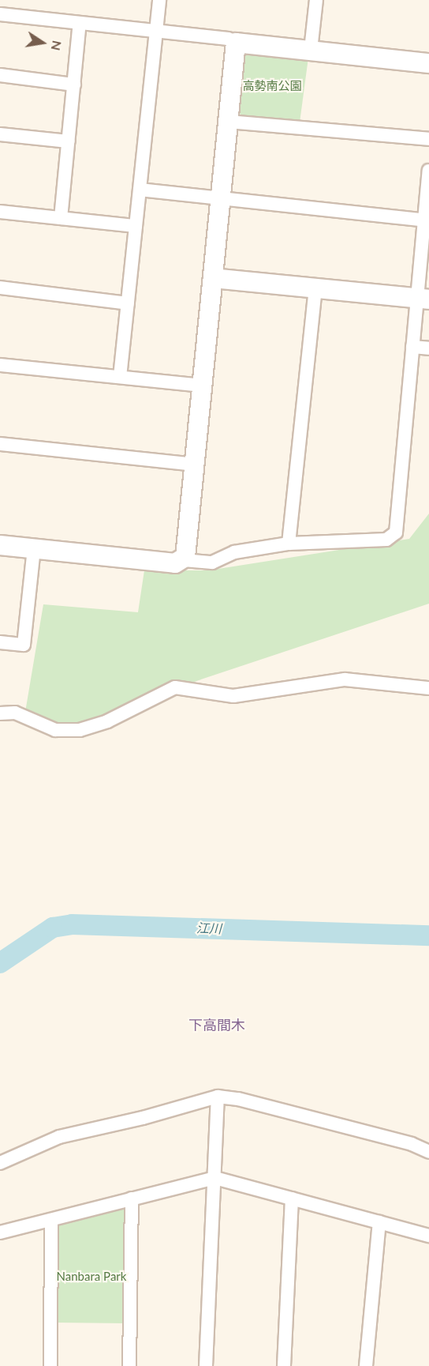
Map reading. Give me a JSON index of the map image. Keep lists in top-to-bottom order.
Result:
{
  "districts": ["下高間木"],
  "water": ["江川"],
  "parks": ["高勢南公園", "Nanbara Park"],
  "north": "right"
}
